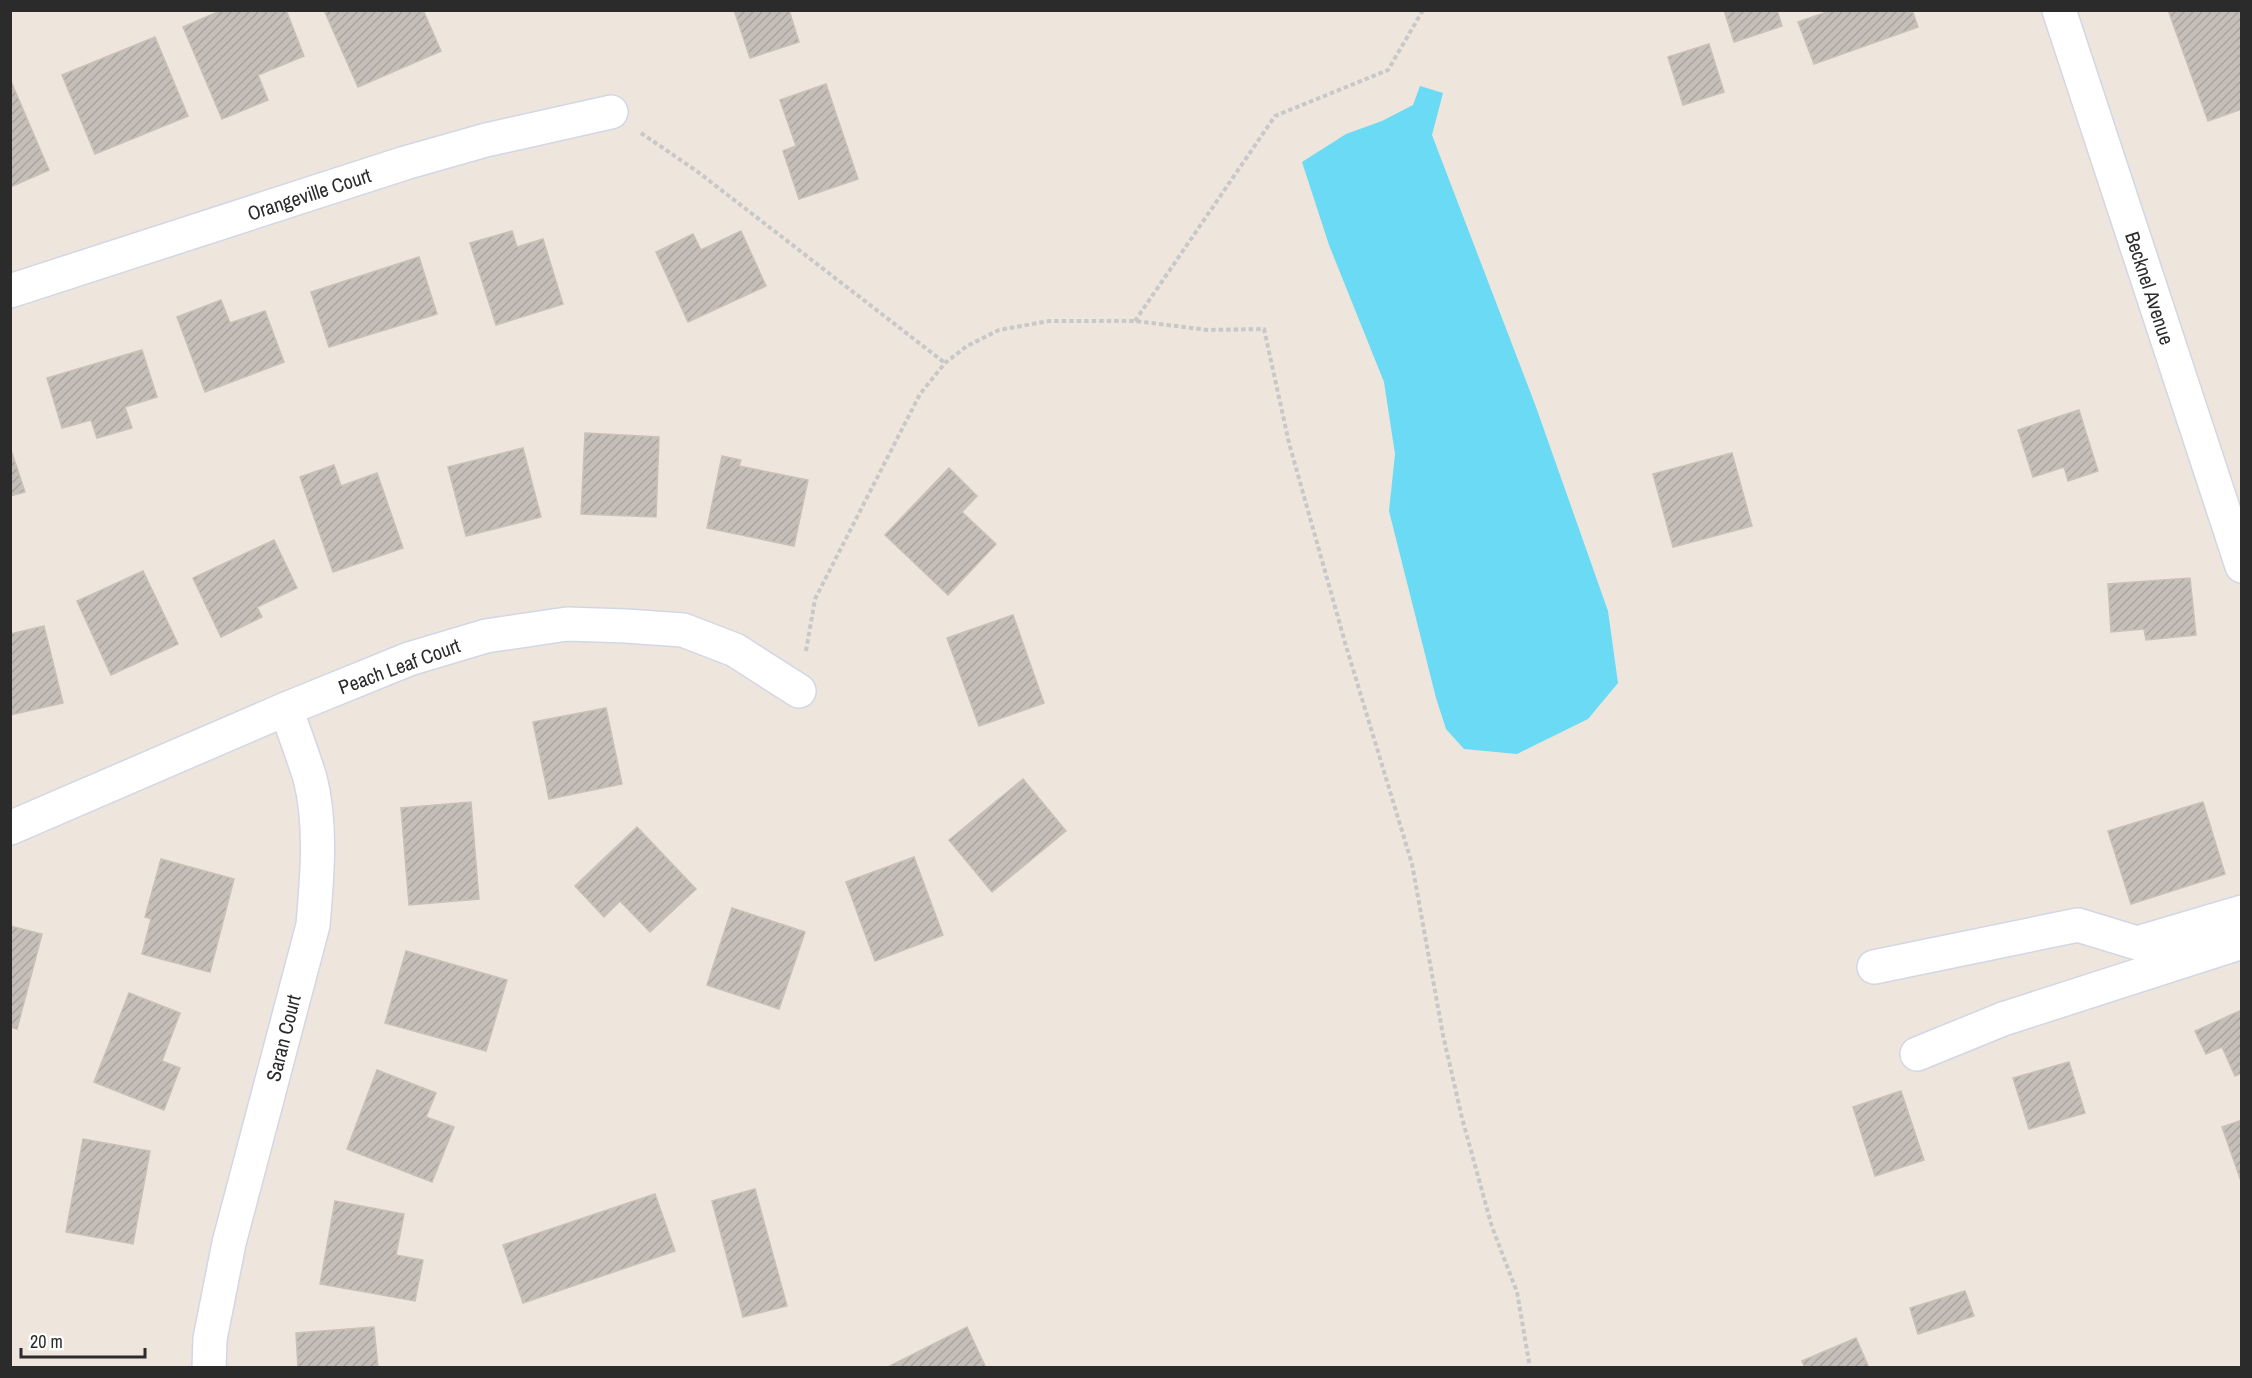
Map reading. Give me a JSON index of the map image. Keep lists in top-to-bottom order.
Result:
{
  "streets": {
    "street": [
      "Orangeville Court",
      "Becknel Avenue",
      "Peach Leaf Court",
      "Saran Court"
    ]
  },
  "crossings": [
    ["Peach Leaf Court", "Saran Court"]
  ],
  "scale_bar": "20 m"
}
